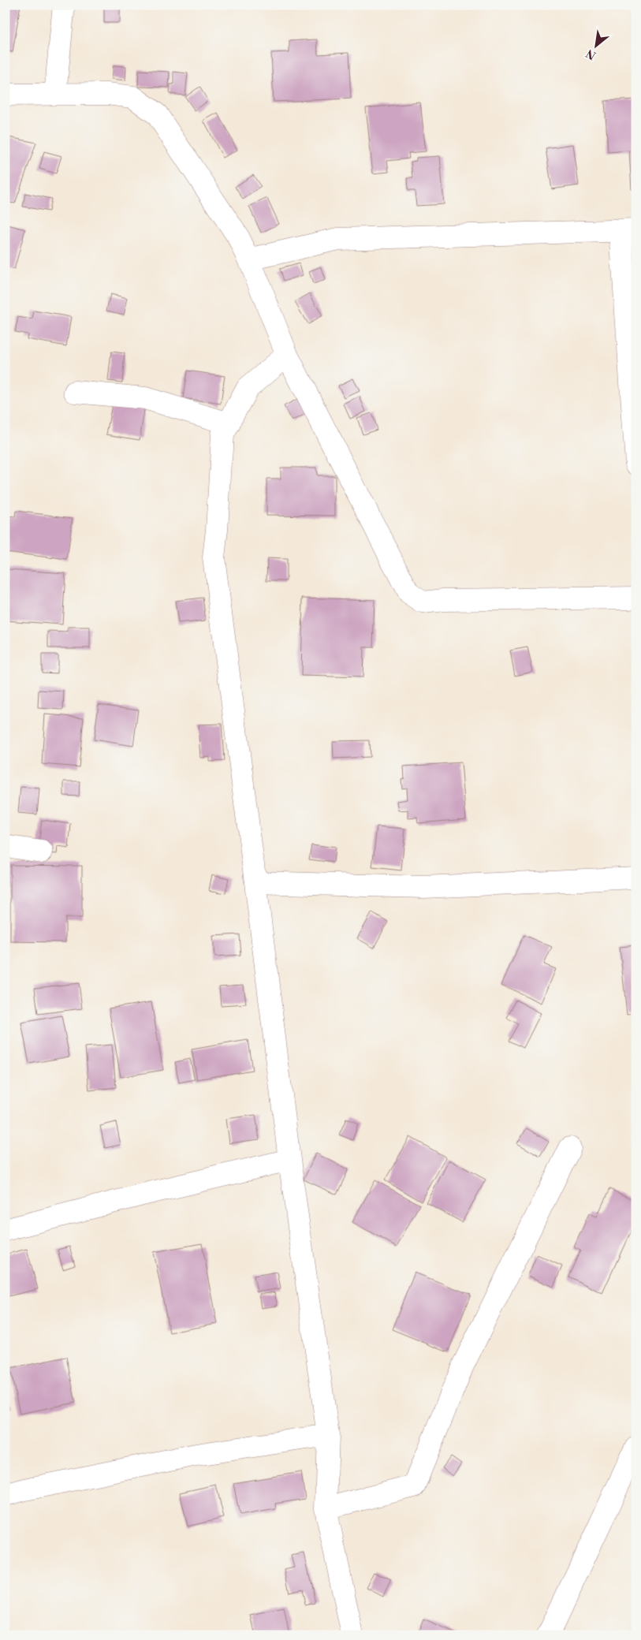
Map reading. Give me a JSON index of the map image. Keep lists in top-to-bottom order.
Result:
{
  "north": "bottom left"
}
